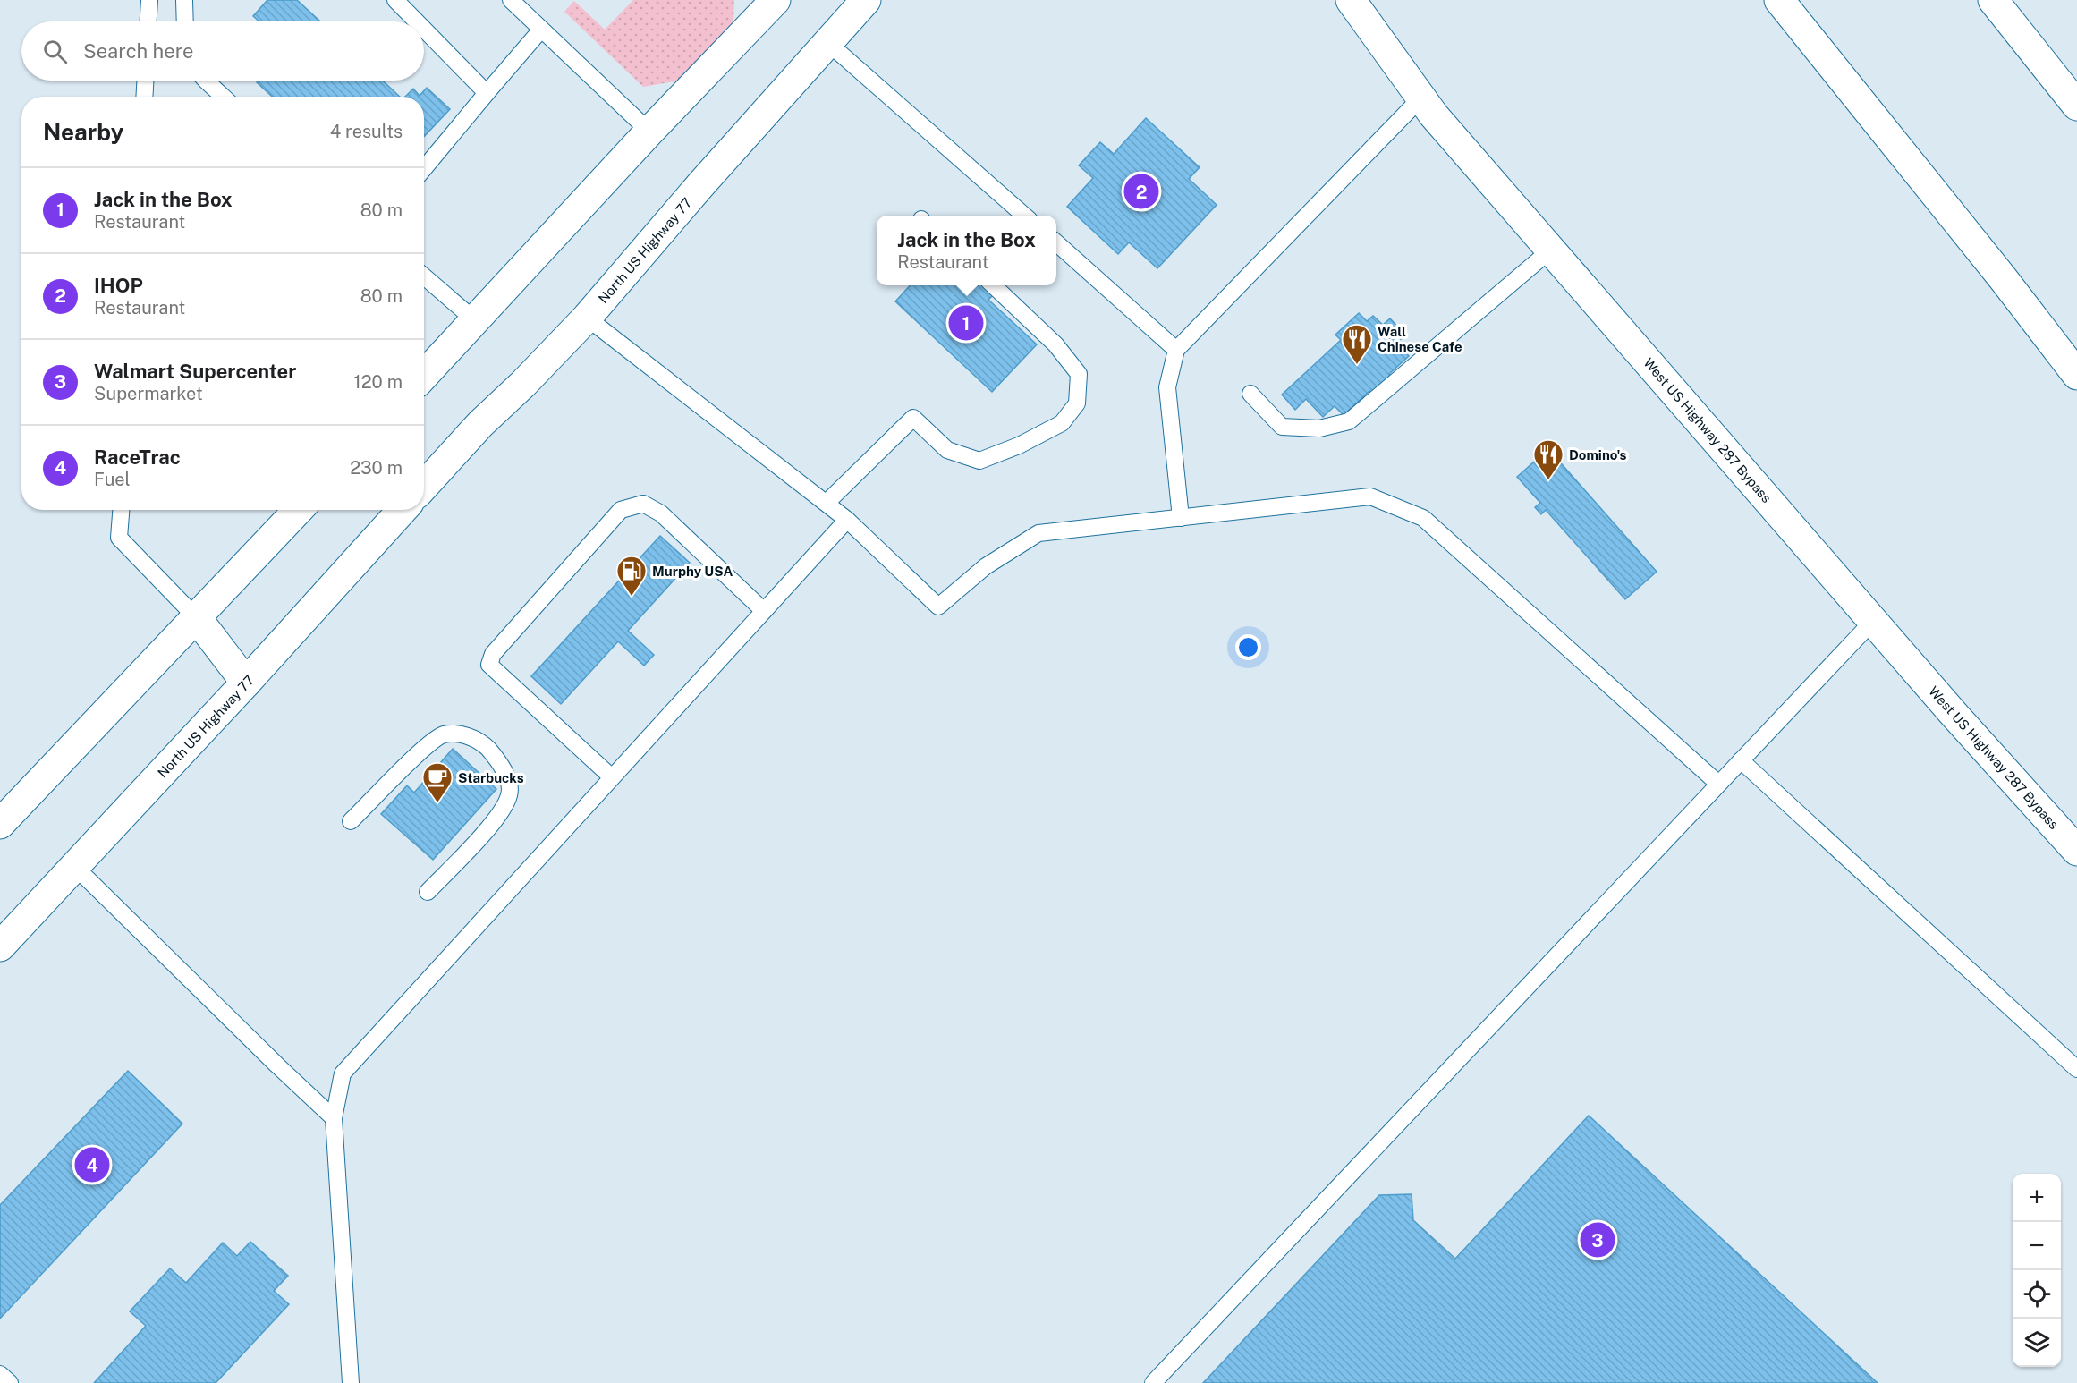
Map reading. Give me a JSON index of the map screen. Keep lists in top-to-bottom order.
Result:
{
  "streets": {
    "main road": ["North US Highway 77", "West US Highway 287 Bypass"]
  },
  "places": {
    "restaurant": ["Wall Chinese Cafe", "Domino's"],
    "fuel station": ["Murphy USA"],
    "cafe": ["Starbucks"]
  },
  "page": {
    "search": "Search here",
    "heading": ["Nearby", "4 results"],
    "list": [
      {
        "mark": "1",
        "name": "Jack in the Box",
        "note": "Restaurant",
        "value": "80 m"
      },
      {
        "mark": "2",
        "name": "IHOP",
        "note": "Restaurant",
        "value": "80 m"
      },
      {
        "mark": "3",
        "name": "Walmart Supercenter",
        "note": "Supermarket",
        "value": "120 m"
      },
      {
        "mark": "4",
        "name": "RaceTrac",
        "note": "Fuel",
        "value": "230 m"
      }
    ],
    "pins": [
      "2",
      "1",
      "4",
      "3"
    ],
    "popup": ["Jack in the Box", "Restaurant"],
    "map_buttons": ["+", "−"]
  }
}
